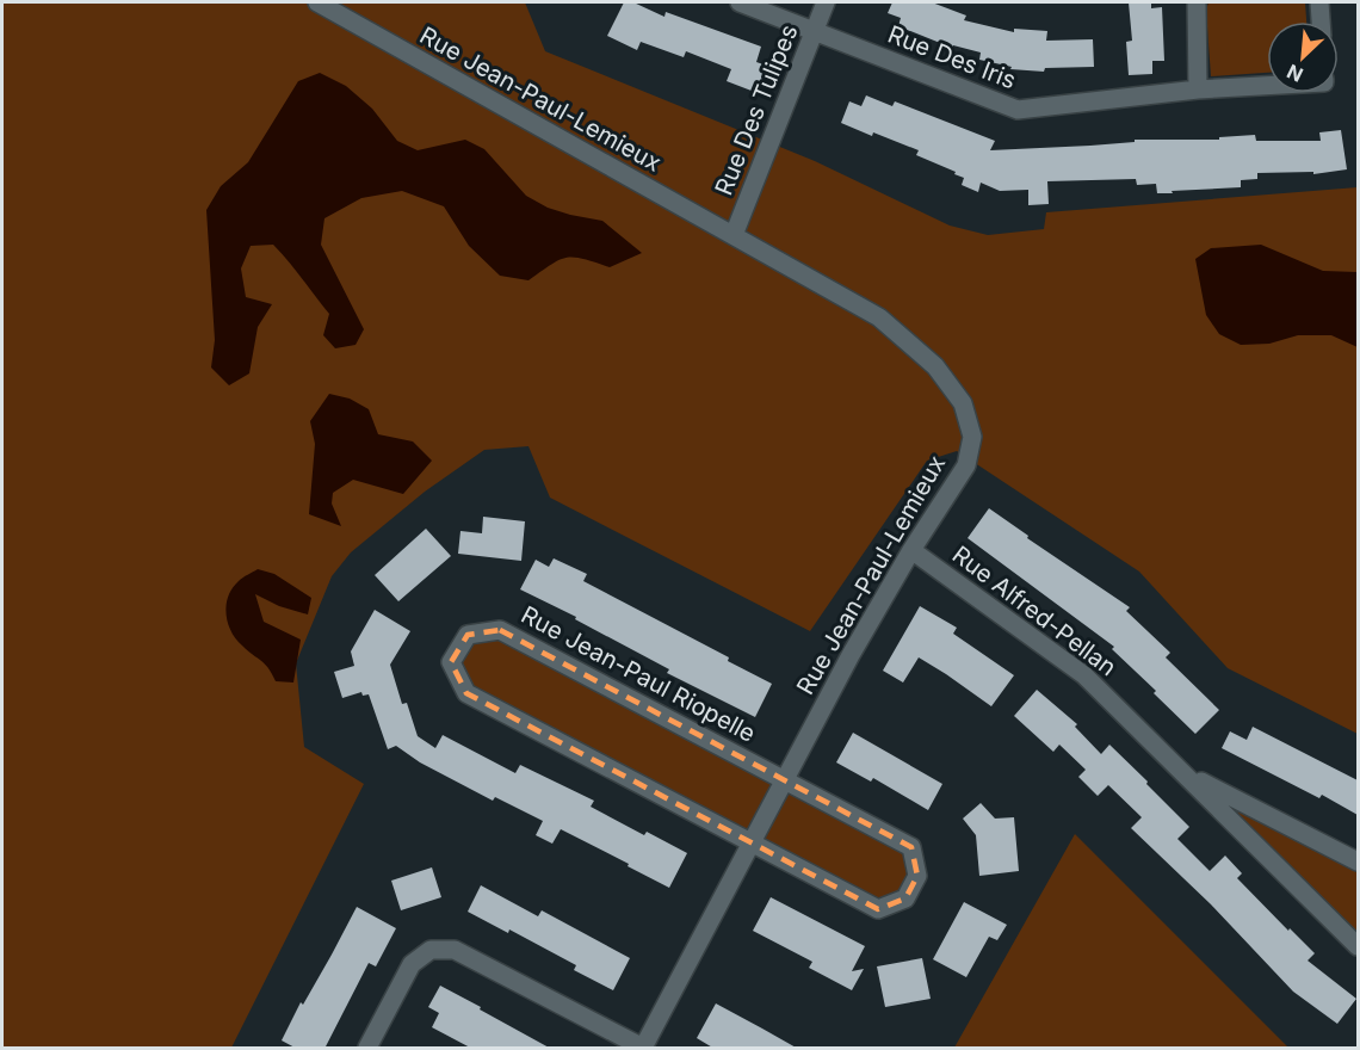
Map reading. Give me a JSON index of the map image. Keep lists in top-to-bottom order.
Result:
{
  "streets": {
    "street": [
      "Rue Des Iris",
      "Rue Jean-Paul-Lemieux",
      "Rue Des Tulipes",
      "Rue Alfred-Pellan",
      "Rue Jean-Paul Riopelle"
    ]
  },
  "crossings": [
    ["Rue Des Iris", "Rue Des Tulipes"],
    ["Rue Jean-Paul-Lemieux", "Rue Des Tulipes"],
    ["Rue Jean-Paul-Lemieux", "Rue Alfred-Pellan"],
    ["Rue Jean-Paul-Lemieux", "Rue Jean-Paul Riopelle"]
  ],
  "north": "bottom left"
}
